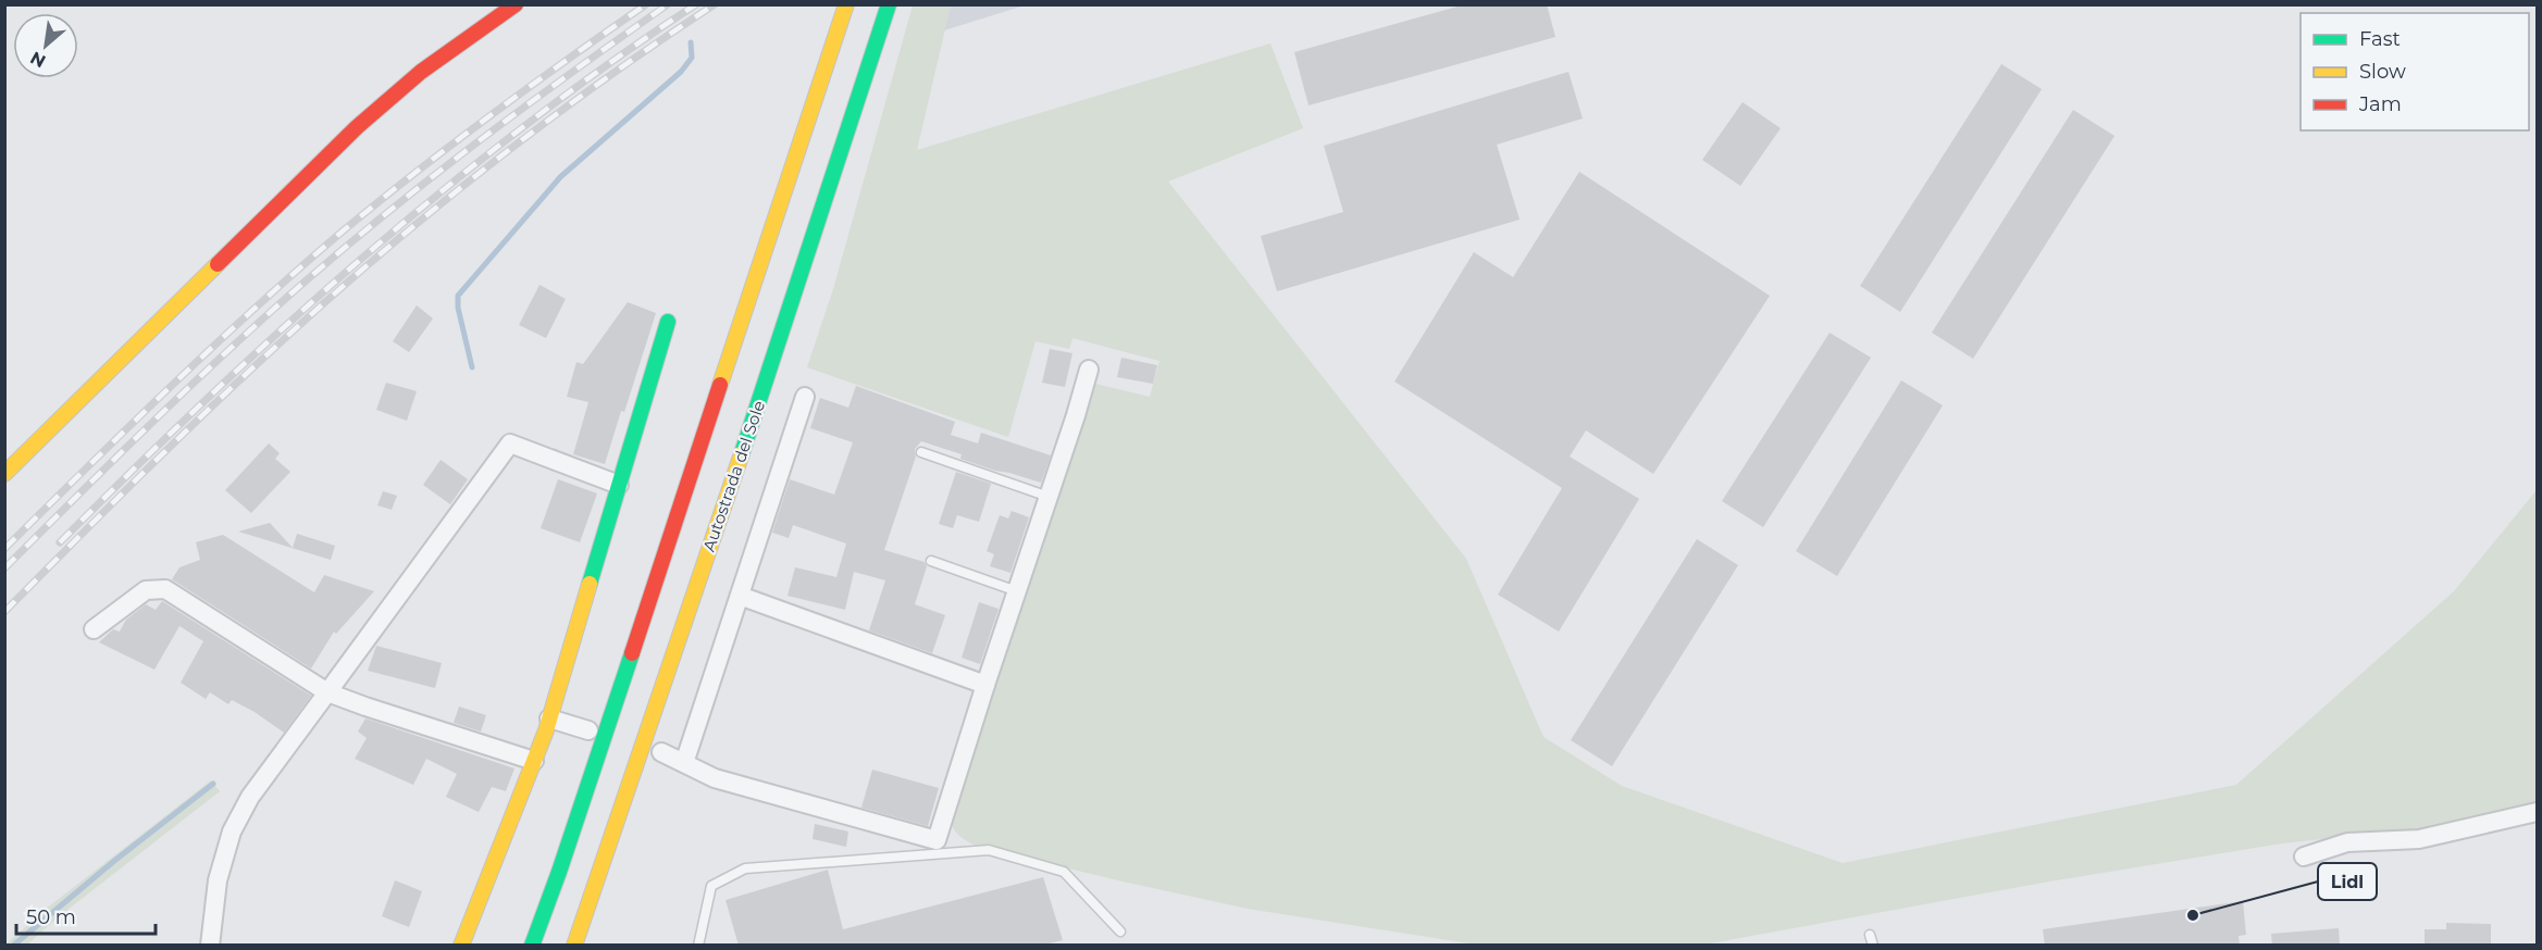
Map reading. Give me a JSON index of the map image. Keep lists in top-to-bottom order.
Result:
{
  "streets": {
    "main road": ["Autostrada del Sole"]
  },
  "places": ["Lidl"],
  "legend": ["Fast", "Slow", "Jam"],
  "scale_bar": "50 m",
  "north": "bottom left"
}
